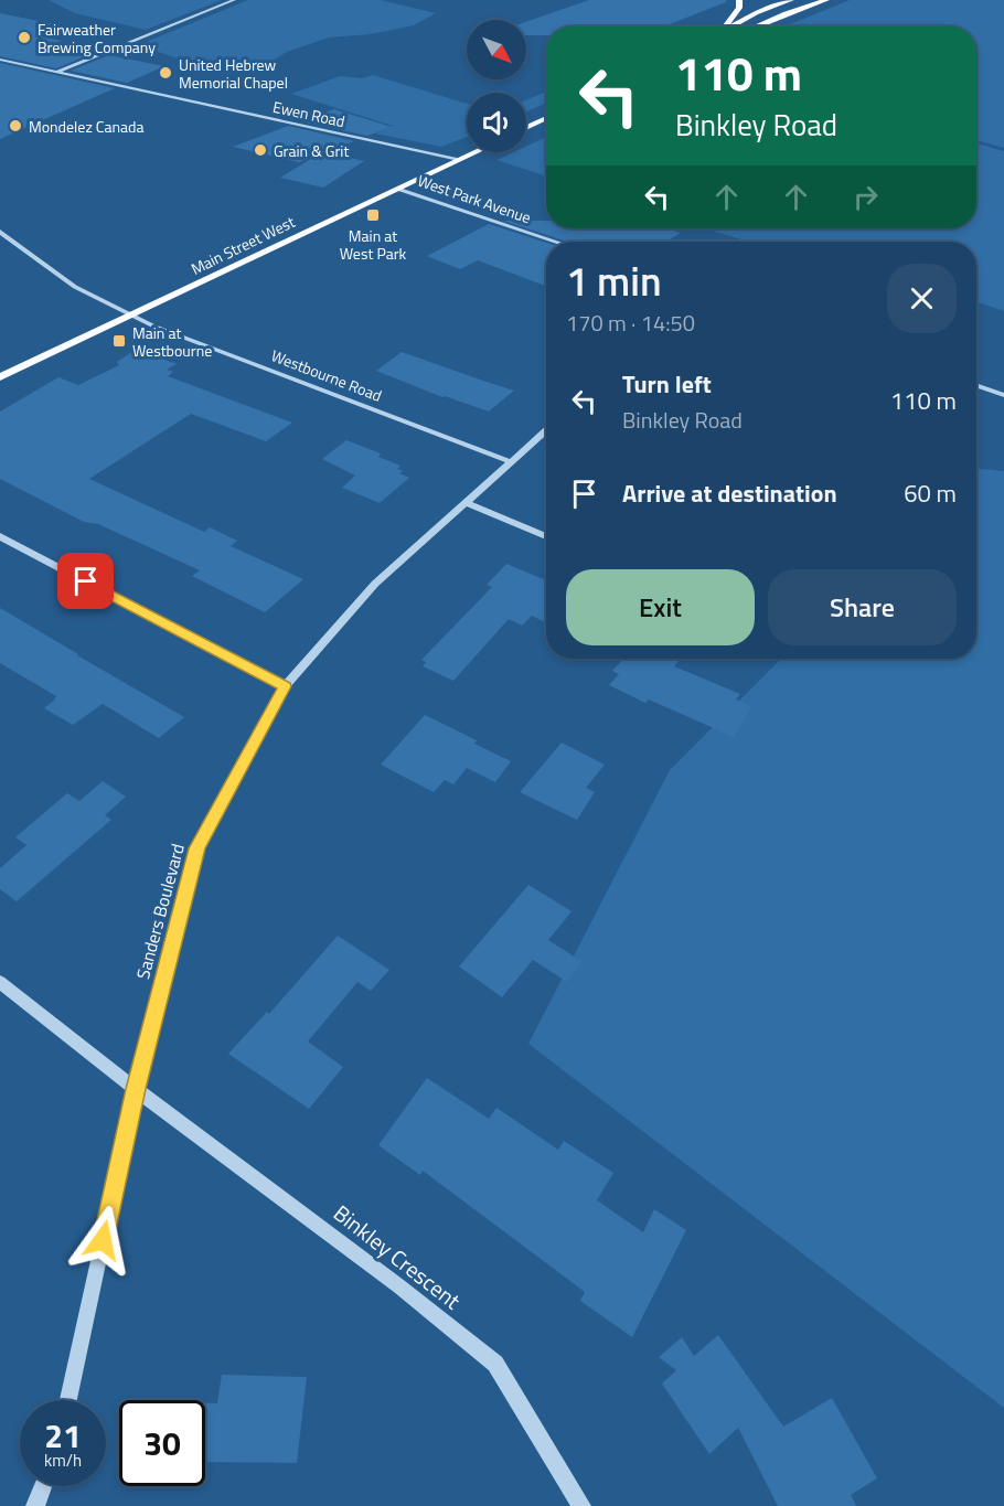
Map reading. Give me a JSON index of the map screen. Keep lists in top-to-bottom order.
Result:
{
  "streets": {
    "main road": ["Main Street West"],
    "street": [
      "Ewen Road",
      "West Park Avenue",
      "Westbourne Road",
      "Sanders Boulevard",
      "Binkley Crescent"
    ]
  },
  "crossings": [
    ["Ewen Road", "Main Street West"],
    ["West Park Avenue", "Main Street West"],
    ["Main Street West", "Westbourne Road"],
    ["Westbourne Road", "Sanders Boulevard"],
    ["Sanders Boulevard", "Binkley Crescent"]
  ],
  "places": {
    "other": [
      "Fairweather Brewing Company",
      "United Hebrew Memorial Chapel",
      "Mondelez Canada",
      "Grain & Grit"
    ],
    "transit": ["Main at West Park", "Main at Westbourne"]
  },
  "north": "bottom right",
  "page": {
    "turn": ["110 m", "Binkley Road"],
    "heading": ["1 min", "170 m · 14:50"],
    "list": [
      {
        "name": "Turn left",
        "note": "Binkley Road",
        "value": "110 m"
      },
      {
        "name": "Arrive at destination",
        "value": "60 m"
      }
    ],
    "buttons": ["Exit", "Share"],
    "speed": "21 km/h",
    "limit": "30"
  }
}
